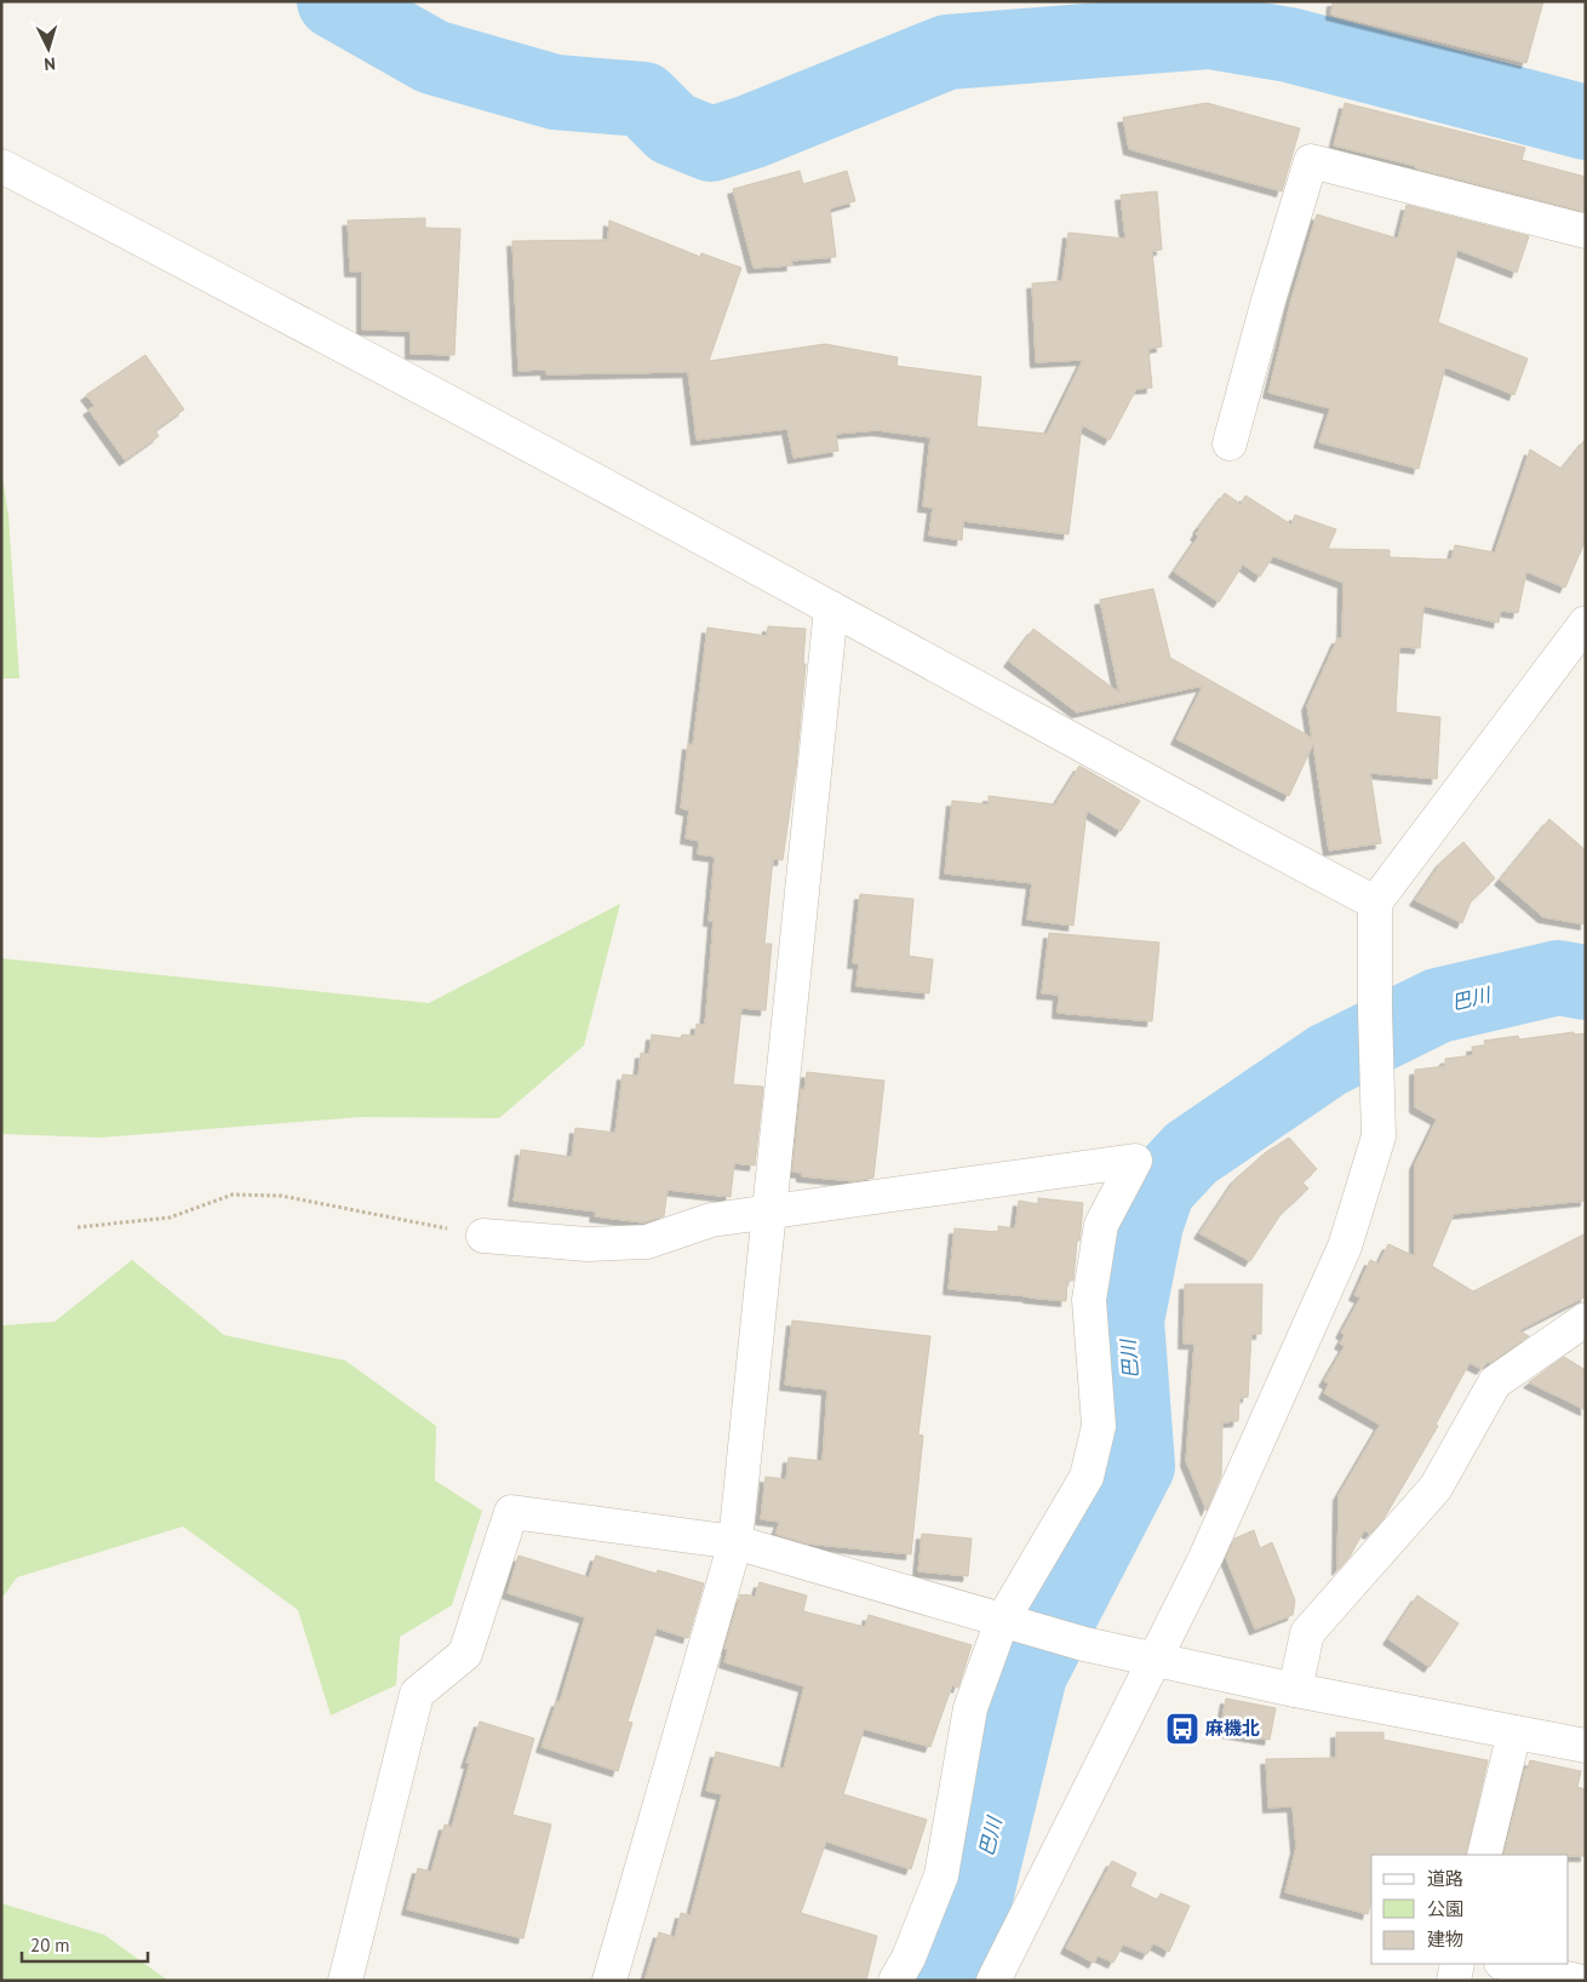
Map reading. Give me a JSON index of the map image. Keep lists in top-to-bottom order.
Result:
{
  "water": ["巴川"],
  "places": {
    "bus stop": ["麻機北"]
  },
  "legend": ["道路", "公園", "建物"],
  "scale_bar": "20 m",
  "north": "bottom"
}
